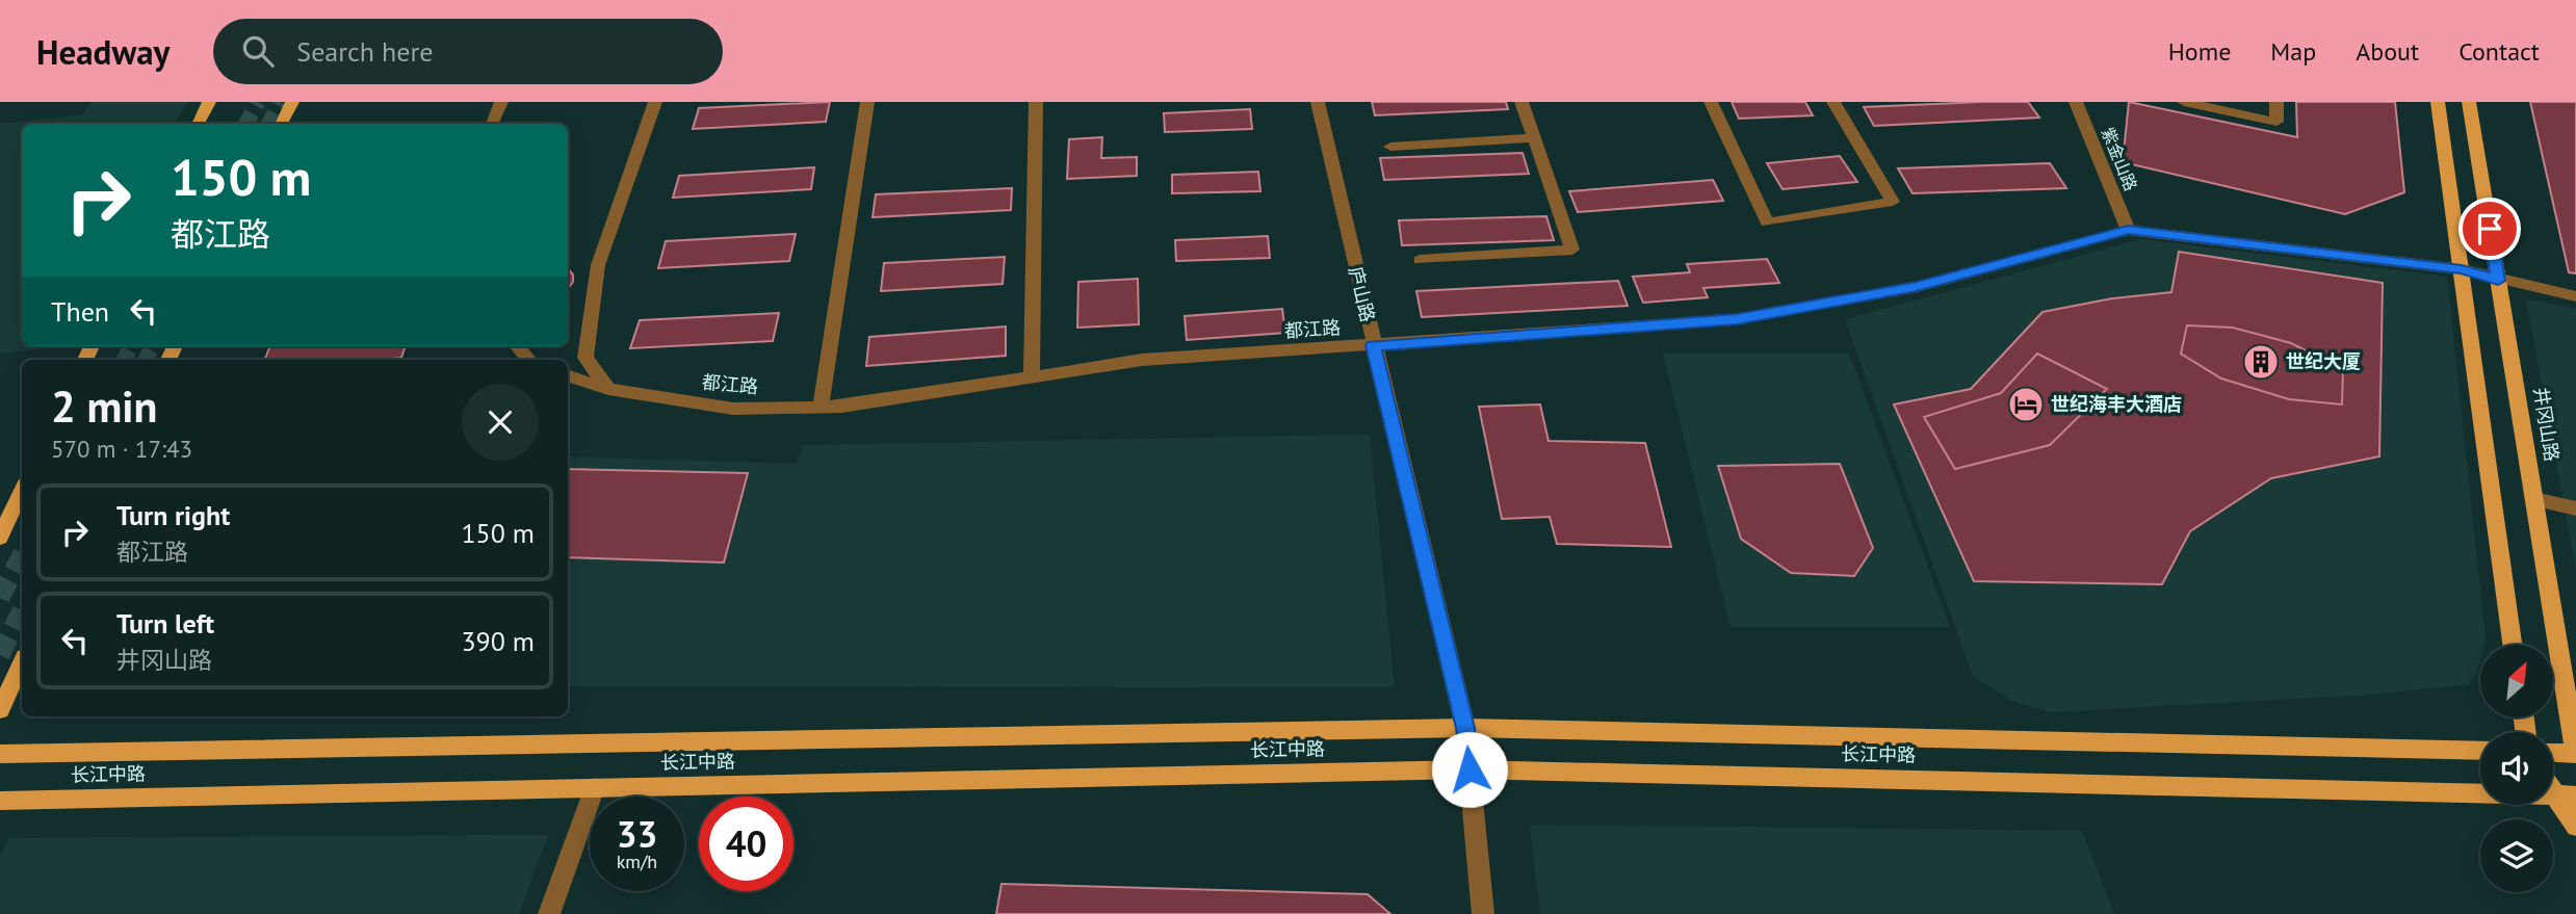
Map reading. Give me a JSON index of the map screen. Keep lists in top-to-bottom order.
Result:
{
  "streets": {
    "main road": ["井冈山路", "长江中路"],
    "street": ["紫金山路", "庐山路", "都江路"]
  },
  "crossings": [
    ["紫金山路", "都江路"],
    ["庐山路", "都江路"],
    ["庐山路", "长江中路"],
    ["都江路", "井冈山路"]
  ],
  "places": {
    "building": ["世纪大厦"],
    "hotel": ["世纪海丰大酒店"]
  },
  "north": "top right",
  "page": {
    "header": "Headway",
    "search": "Search here",
    "nav": [
      "Home",
      "Map",
      "About",
      "Contact"
    ],
    "turn": ["150 m", "都江路"],
    "then": "Then",
    "heading": ["2 min", "570 m · 17:43"],
    "list": [
      {
        "name": "Turn right",
        "note": "都江路",
        "value": "150 m"
      },
      {
        "name": "Turn left",
        "note": "井冈山路",
        "value": "390 m"
      }
    ],
    "speed": "33 km/h",
    "limit": "40"
  }
}
